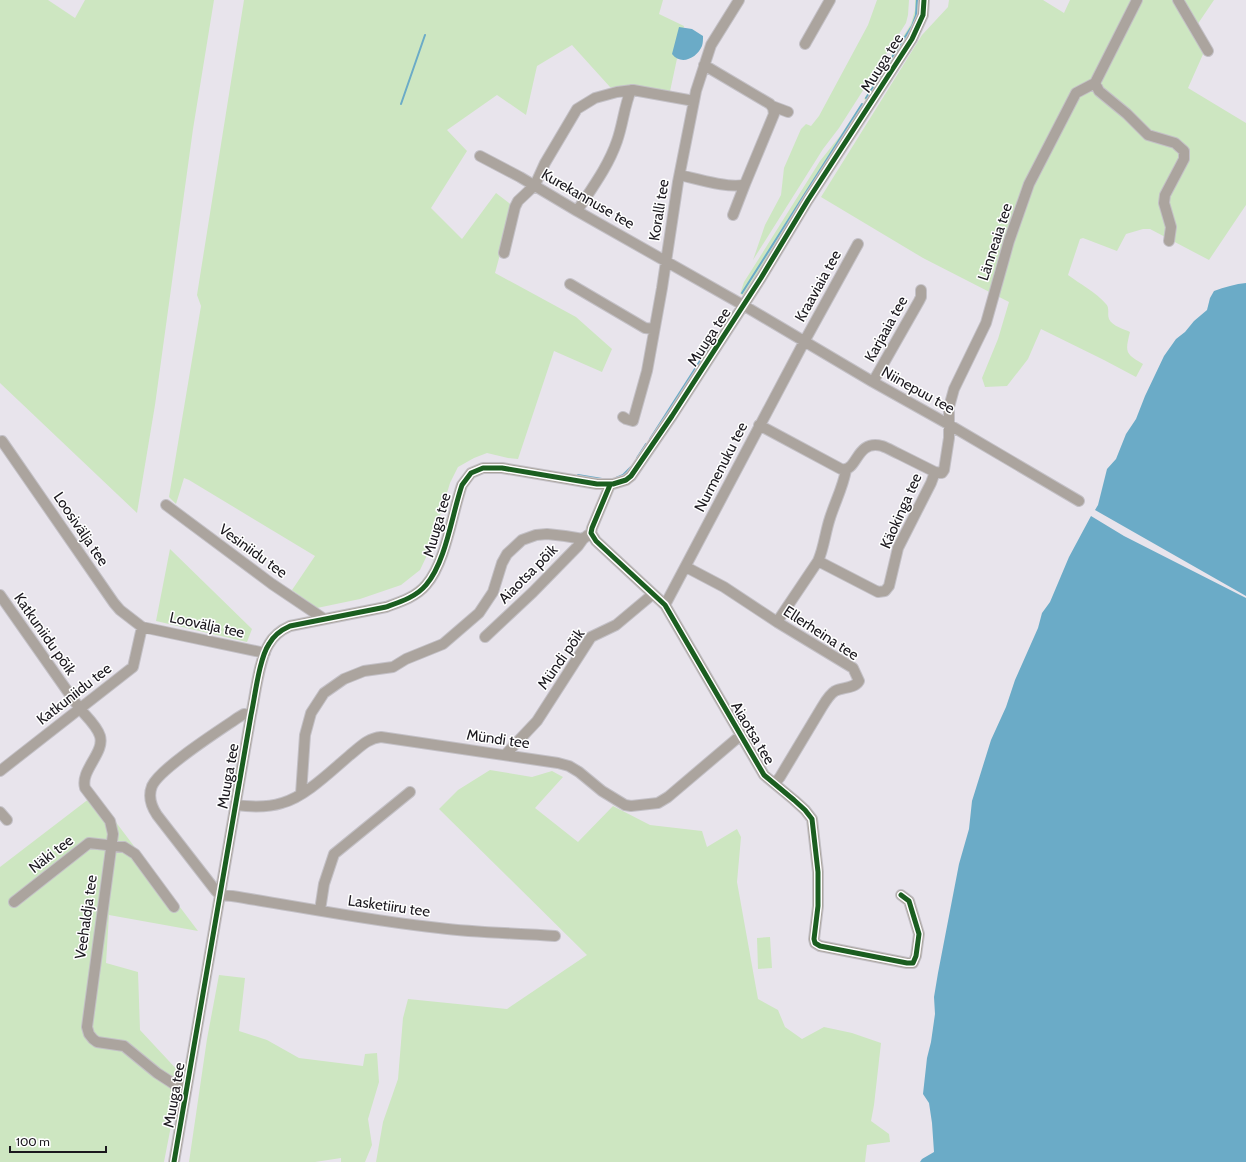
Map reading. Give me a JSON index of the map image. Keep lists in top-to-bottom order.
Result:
{
  "streets": {
    "street": [
      "Muuga tee",
      "Kurekannuse tee",
      "Koralli tee",
      "Länneaia tee",
      "Kraaviaia tee",
      "Karjaaia tee",
      "Niinepuu tee",
      "Nurmenuku tee",
      "Käokinga tee",
      "Loosivälja tee",
      "Vesiniidu tee",
      "Aiaotsa põik",
      "Loovälja tee",
      "Ellerheina tee",
      "Katkuniidu põik",
      "Mündi põik",
      "Katkuniidu tee",
      "Aiaotsa tee",
      "Mündi tee",
      "Näki tee",
      "Lasketiiru tee",
      "Veehaldja tee"
    ]
  },
  "crossings": [
    ["Muuga tee", "Kurekannuse tee"],
    ["Muuga tee", "Niinepuu tee"],
    ["Muuga tee", "Vesiniidu tee"],
    ["Muuga tee", "Loovälja tee"],
    ["Muuga tee", "Mündi tee"],
    ["Muuga tee", "Lasketiiru tee"],
    ["Muuga tee", "Veehaldja tee"],
    ["Kurekannuse tee", "Koralli tee"],
    ["Kurekannuse tee", "Niinepuu tee"],
    ["Länneaia tee", "Niinepuu tee"],
    ["Länneaia tee", "Käokinga tee"],
    ["Kraaviaia tee", "Niinepuu tee"],
    ["Kraaviaia tee", "Nurmenuku tee"],
    ["Karjaaia tee", "Niinepuu tee"],
    ["Niinepuu tee", "Nurmenuku tee"],
    ["Niinepuu tee", "Käokinga tee"],
    ["Nurmenuku tee", "Ellerheina tee"],
    ["Nurmenuku tee", "Aiaotsa tee"],
    ["Loosivälja tee", "Loovälja tee"],
    ["Loosivälja tee", "Katkuniidu tee"],
    ["Aiaotsa põik", "Aiaotsa tee"],
    ["Loovälja tee", "Katkuniidu tee"],
    ["Ellerheina tee", "Aiaotsa tee"],
    ["Katkuniidu põik", "Katkuniidu tee"],
    ["Katkuniidu põik", "Veehaldja tee"],
    ["Mündi põik", "Aiaotsa tee"],
    ["Mündi põik", "Mündi tee"],
    ["Katkuniidu tee", "Veehaldja tee"],
    ["Aiaotsa tee", "Mündi tee"],
    ["Näki tee", "Veehaldja tee"]
  ],
  "scale_bar": "100 m"
}
